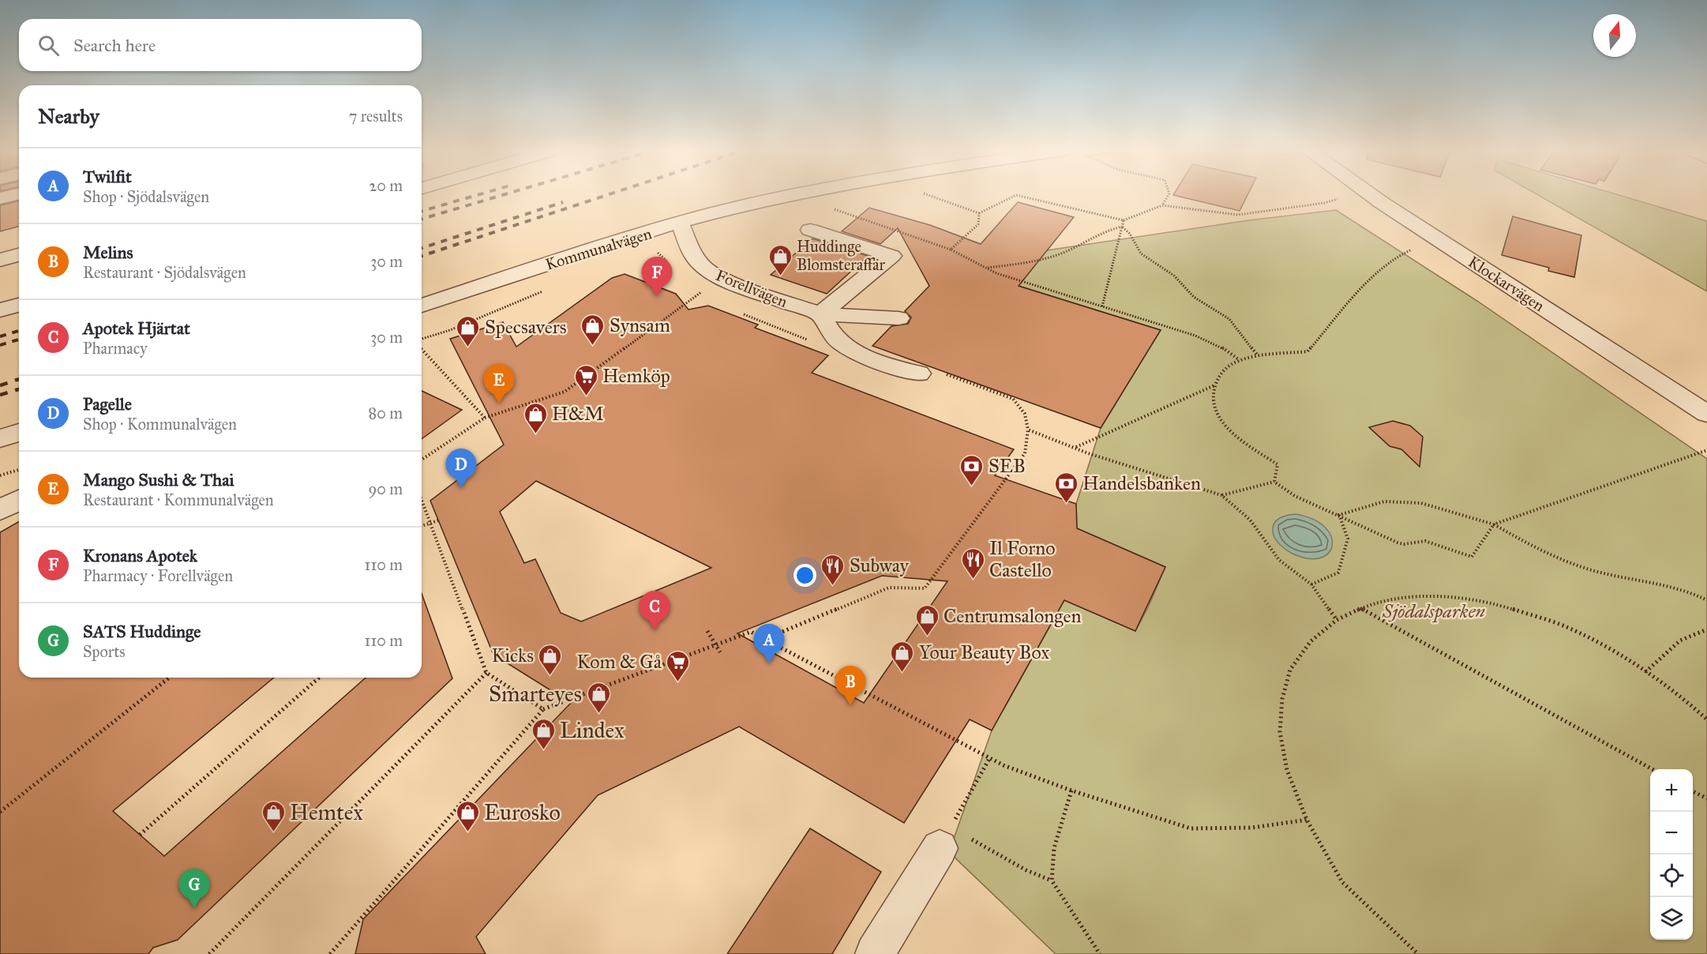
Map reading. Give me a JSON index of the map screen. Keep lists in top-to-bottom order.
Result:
{
  "streets": {
    "street": ["Kommunalvägen", "Klockarvägen", "Forellvägen"]
  },
  "crossings": [
    ["Kommunalvägen", "Forellvägen"]
  ],
  "parks": ["Sjödalsparken"],
  "places": {
    "shop": [
      "Huddinge Blomsteraffär",
      "Synsam",
      "Specsavers",
      "H&M",
      "Centrumsalongen",
      "Your Beauty Box",
      "Kicks",
      "Smarteyes",
      "Lindex",
      "Hemtex",
      "Eurosko"
    ],
    "supermarket": ["Hemköp", "Kom & Gå"],
    "bank": ["SEB", "Handelsbanken"],
    "restaurant": ["Il Forno Castello", "Subway"]
  },
  "north": "top",
  "page": {
    "search": "Search here",
    "heading": ["Nearby", "7 results"],
    "list": [
      {
        "mark": "A",
        "name": "Twilfit",
        "note": "Shop · Sjödalsvägen",
        "value": "20 m"
      },
      {
        "mark": "B",
        "name": "Melins",
        "note": "Restaurant · Sjödalsvägen",
        "value": "30 m"
      },
      {
        "mark": "C",
        "name": "Apotek Hjärtat",
        "note": "Pharmacy",
        "value": "30 m"
      },
      {
        "mark": "D",
        "name": "Pagelle",
        "note": "Shop · Kommunalvägen",
        "value": "80 m"
      },
      {
        "mark": "E",
        "name": "Mango Sushi & Thai",
        "note": "Restaurant · Kommunalvägen",
        "value": "90 m"
      },
      {
        "mark": "F",
        "name": "Kronans Apotek",
        "note": "Pharmacy · Forellvägen",
        "value": "110 m"
      },
      {
        "mark": "G",
        "name": "SATS Huddinge",
        "note": "Sports",
        "value": "110 m"
      }
    ],
    "pins": [
      "F",
      "E",
      "D",
      "C",
      "A",
      "B",
      "G"
    ],
    "map_buttons": ["+", "−"]
  }
}
